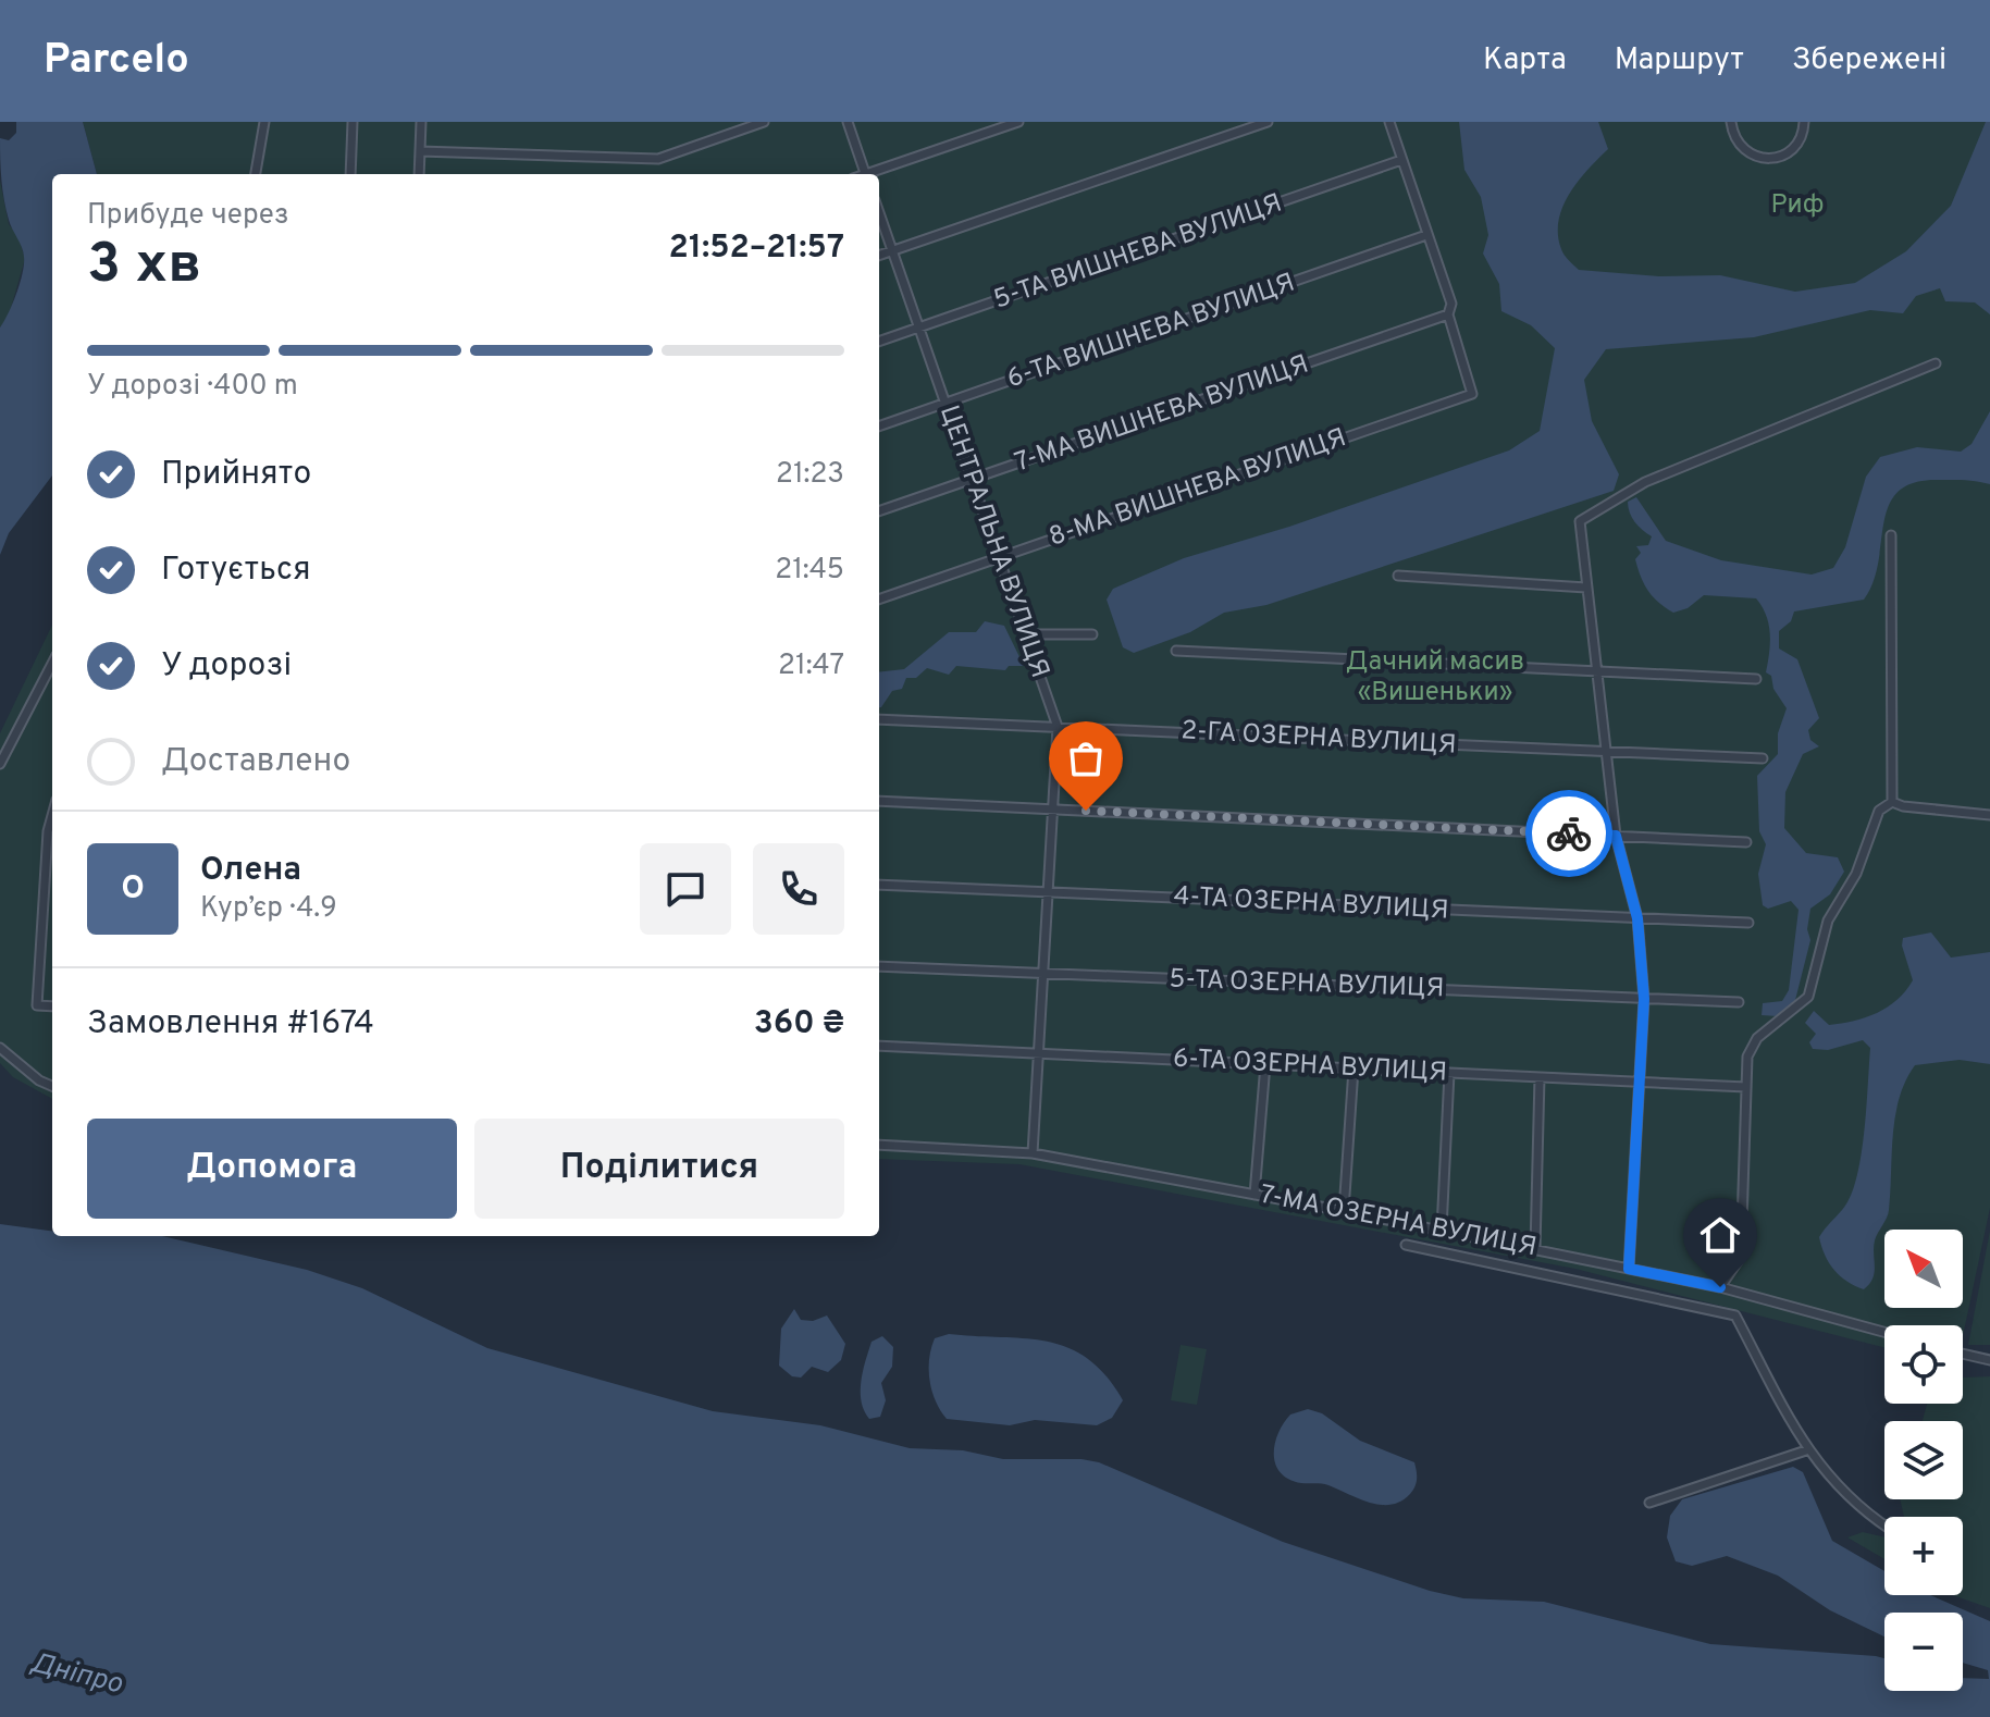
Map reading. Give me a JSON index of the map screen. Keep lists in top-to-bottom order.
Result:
{
  "streets": {
    "street": [
      "5-ТА ВИШНЕВА ВУЛИЦЯ",
      "6-ТА ВИШНЕВА ВУЛИЦЯ",
      "7-МА ВИШНЕВА ВУЛИЦЯ",
      "8-МА ВИШНЕВА ВУЛИЦЯ",
      "ЦЕНТРАЛЬНА ВУЛИЦЯ",
      "2-ГА ОЗЕРНА ВУЛИЦЯ",
      "4-ТА ОЗЕРНА ВУЛИЦЯ",
      "5-ТА ОЗЕРНА ВУЛИЦЯ",
      "6-ТА ОЗЕРНА ВУЛИЦЯ",
      "7-МА ОЗЕРНА ВУЛИЦЯ"
    ]
  },
  "crossings": [
    ["5-ТА ВИШНЕВА ВУЛИЦЯ", "ЦЕНТРАЛЬНА ВУЛИЦЯ"],
    ["6-ТА ВИШНЕВА ВУЛИЦЯ", "ЦЕНТРАЛЬНА ВУЛИЦЯ"],
    ["7-МА ВИШНЕВА ВУЛИЦЯ", "8-МА ВИШНЕВА ВУЛИЦЯ"],
    ["7-МА ВИШНЕВА ВУЛИЦЯ", "ЦЕНТРАЛЬНА ВУЛИЦЯ"],
    ["8-МА ВИШНЕВА ВУЛИЦЯ", "ЦЕНТРАЛЬНА ВУЛИЦЯ"],
    ["ЦЕНТРАЛЬНА ВУЛИЦЯ", "2-ГА ОЗЕРНА ВУЛИЦЯ"],
    ["ЦЕНТРАЛЬНА ВУЛИЦЯ", "4-ТА ОЗЕРНА ВУЛИЦЯ"],
    ["ЦЕНТРАЛЬНА ВУЛИЦЯ", "5-ТА ОЗЕРНА ВУЛИЦЯ"],
    ["ЦЕНТРАЛЬНА ВУЛИЦЯ", "6-ТА ОЗЕРНА ВУЛИЦЯ"],
    ["ЦЕНТРАЛЬНА ВУЛИЦЯ", "7-МА ОЗЕРНА ВУЛИЦЯ"]
  ],
  "water": ["Дніпро"],
  "parks": ["Риф", "Дачний масив «Вишеньки»"],
  "north": "top left",
  "page": {
    "header": "Parcelo",
    "nav": ["Карта", "Маршрут", "Збережені"],
    "heading": ["3 хв", "Прибуде через", "21:52–21:57"],
    "panel": [
      "Олена",
      "Кур’єр · 4.9",
      "Замовлення #1674",
      "360 ₴"
    ],
    "bar": "У дорозі · 400 m",
    "list": [
      ["Прийнято", "21:23"],
      ["Готується", "21:45"],
      ["У дорозі", "21:47"],
      "Доставлено"
    ],
    "round": "О",
    "buttons": ["Допомога", "Поділитися"],
    "map_buttons": ["+", "−"]
  }
}
